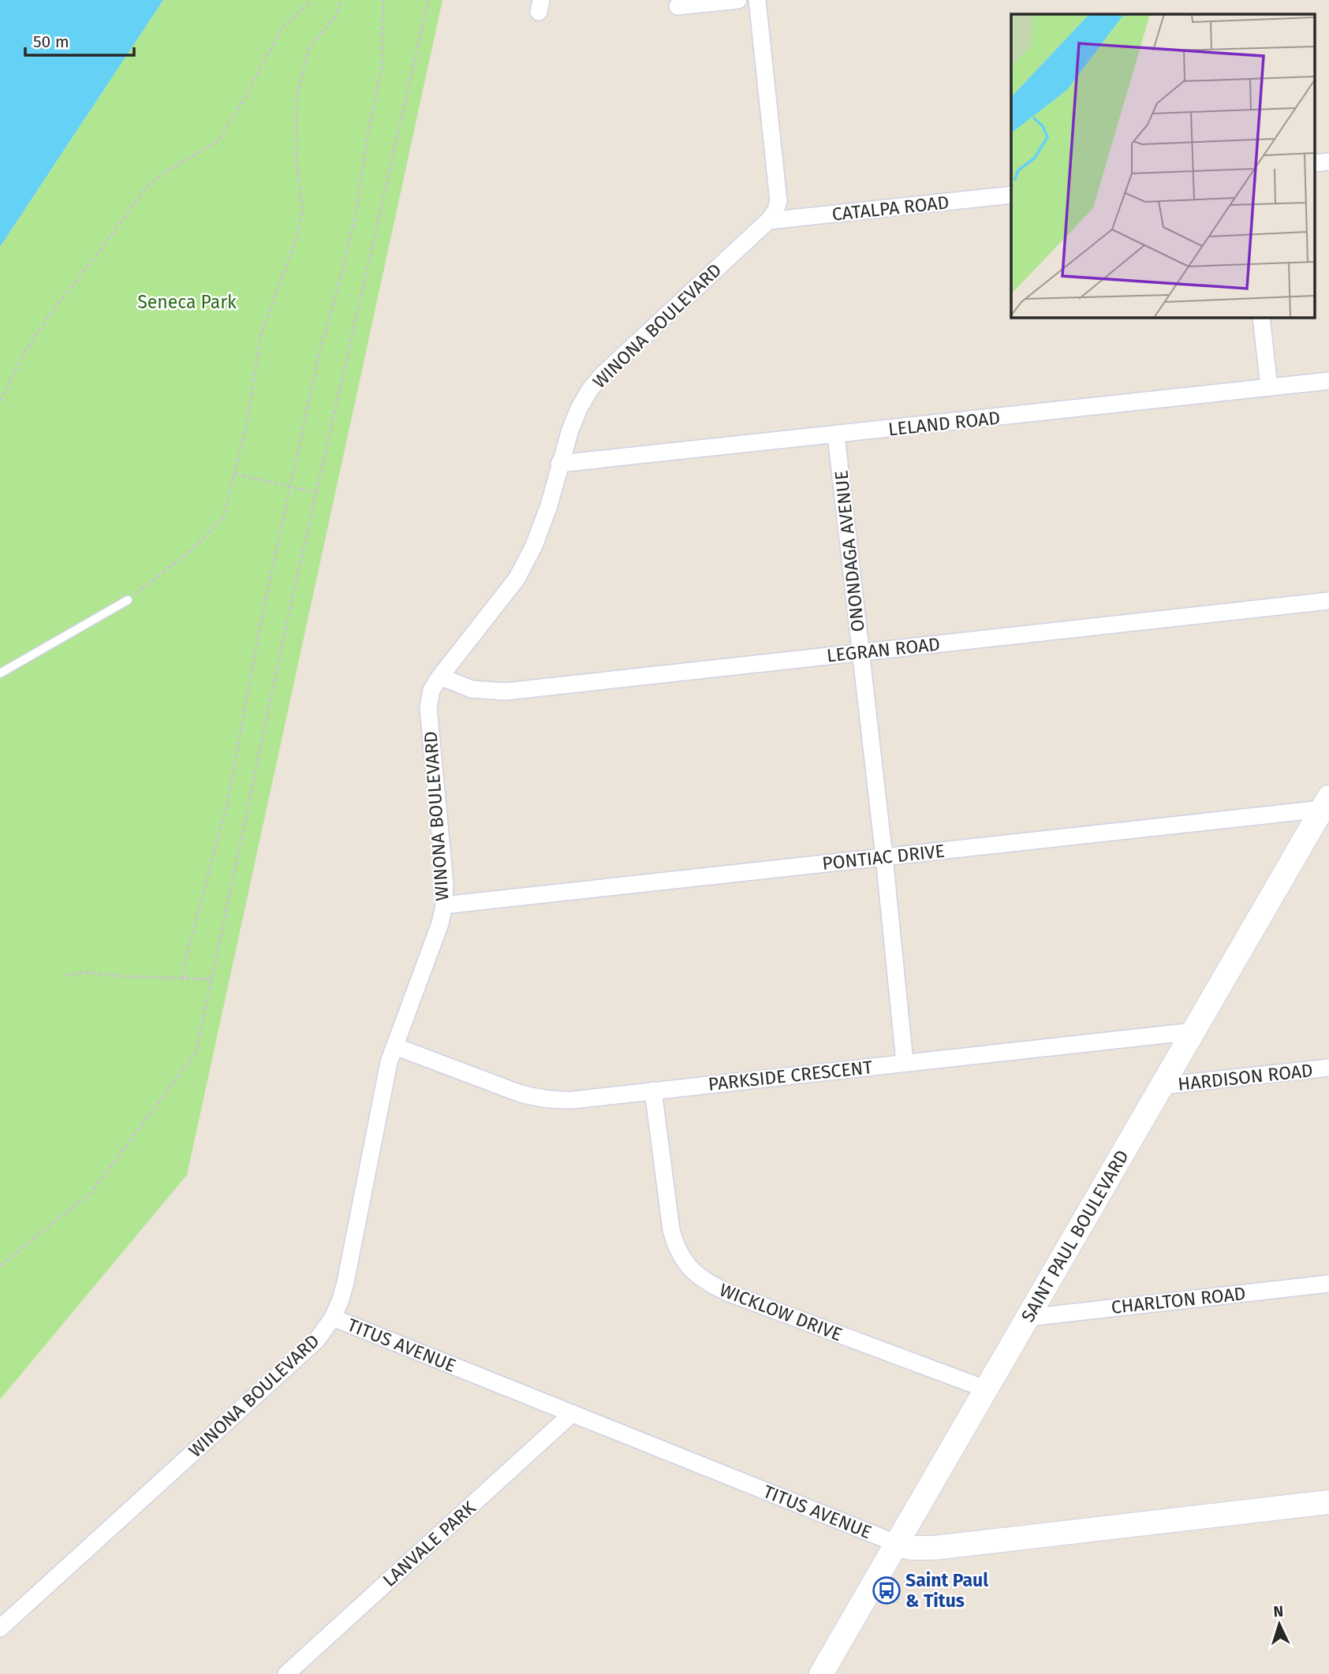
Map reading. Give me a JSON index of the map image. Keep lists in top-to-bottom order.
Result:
{
  "streets": {
    "main road": ["SAINT PAUL BOULEVARD", "TITUS AVENUE"],
    "street": [
      "CATALPA ROAD",
      "WINONA BOULEVARD",
      "LELAND ROAD",
      "ONONDAGA AVENUE",
      "LEGRAN ROAD",
      "PONTIAC DRIVE",
      "PARKSIDE CRESCENT",
      "HARDISON ROAD",
      "CHARLTON ROAD",
      "WICKLOW DRIVE",
      "LANVALE PARK"
    ]
  },
  "crossings": [
    ["CATALPA ROAD", "WINONA BOULEVARD"],
    ["WINONA BOULEVARD", "LELAND ROAD"],
    ["WINONA BOULEVARD", "LEGRAN ROAD"],
    ["WINONA BOULEVARD", "PONTIAC DRIVE"],
    ["WINONA BOULEVARD", "PARKSIDE CRESCENT"],
    ["WINONA BOULEVARD", "TITUS AVENUE"],
    ["LELAND ROAD", "ONONDAGA AVENUE"],
    ["ONONDAGA AVENUE", "LEGRAN ROAD"],
    ["ONONDAGA AVENUE", "PONTIAC DRIVE"],
    ["ONONDAGA AVENUE", "PARKSIDE CRESCENT"],
    ["PONTIAC DRIVE", "SAINT PAUL BOULEVARD"],
    ["PARKSIDE CRESCENT", "SAINT PAUL BOULEVARD"],
    ["PARKSIDE CRESCENT", "WICKLOW DRIVE"],
    ["HARDISON ROAD", "SAINT PAUL BOULEVARD"],
    ["SAINT PAUL BOULEVARD", "CHARLTON ROAD"],
    ["SAINT PAUL BOULEVARD", "WICKLOW DRIVE"],
    ["SAINT PAUL BOULEVARD", "TITUS AVENUE"],
    ["TITUS AVENUE", "LANVALE PARK"]
  ],
  "parks": ["Seneca Park"],
  "places": {
    "bus stop": ["Saint Paul & Titus"]
  },
  "scale_bar": "50 m",
  "north": "top"
}
